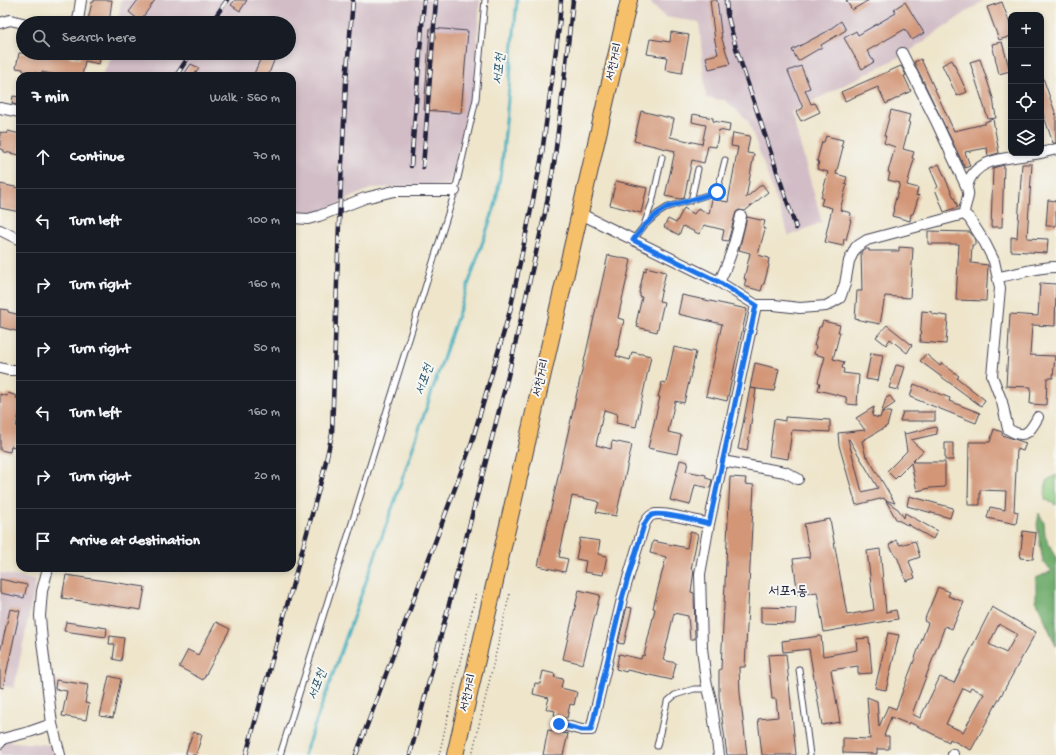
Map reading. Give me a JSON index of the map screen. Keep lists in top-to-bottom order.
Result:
{
  "streets": {
    "main road": ["서천거리"]
  },
  "districts": ["서포1동"],
  "water": ["서포천"],
  "page": {
    "map_buttons": ["+", "−"],
    "search": "Search here",
    "heading": ["7 min", "Walk · 560 m"],
    "list": [
      ["Continue", "70 m"],
      ["Turn left", "100 m"],
      ["Turn right", "160 m"],
      ["Turn right", "50 m"],
      ["Turn left", "160 m"],
      ["Turn right", "20 m"],
      "Arrive at destination"
    ]
  }
}
